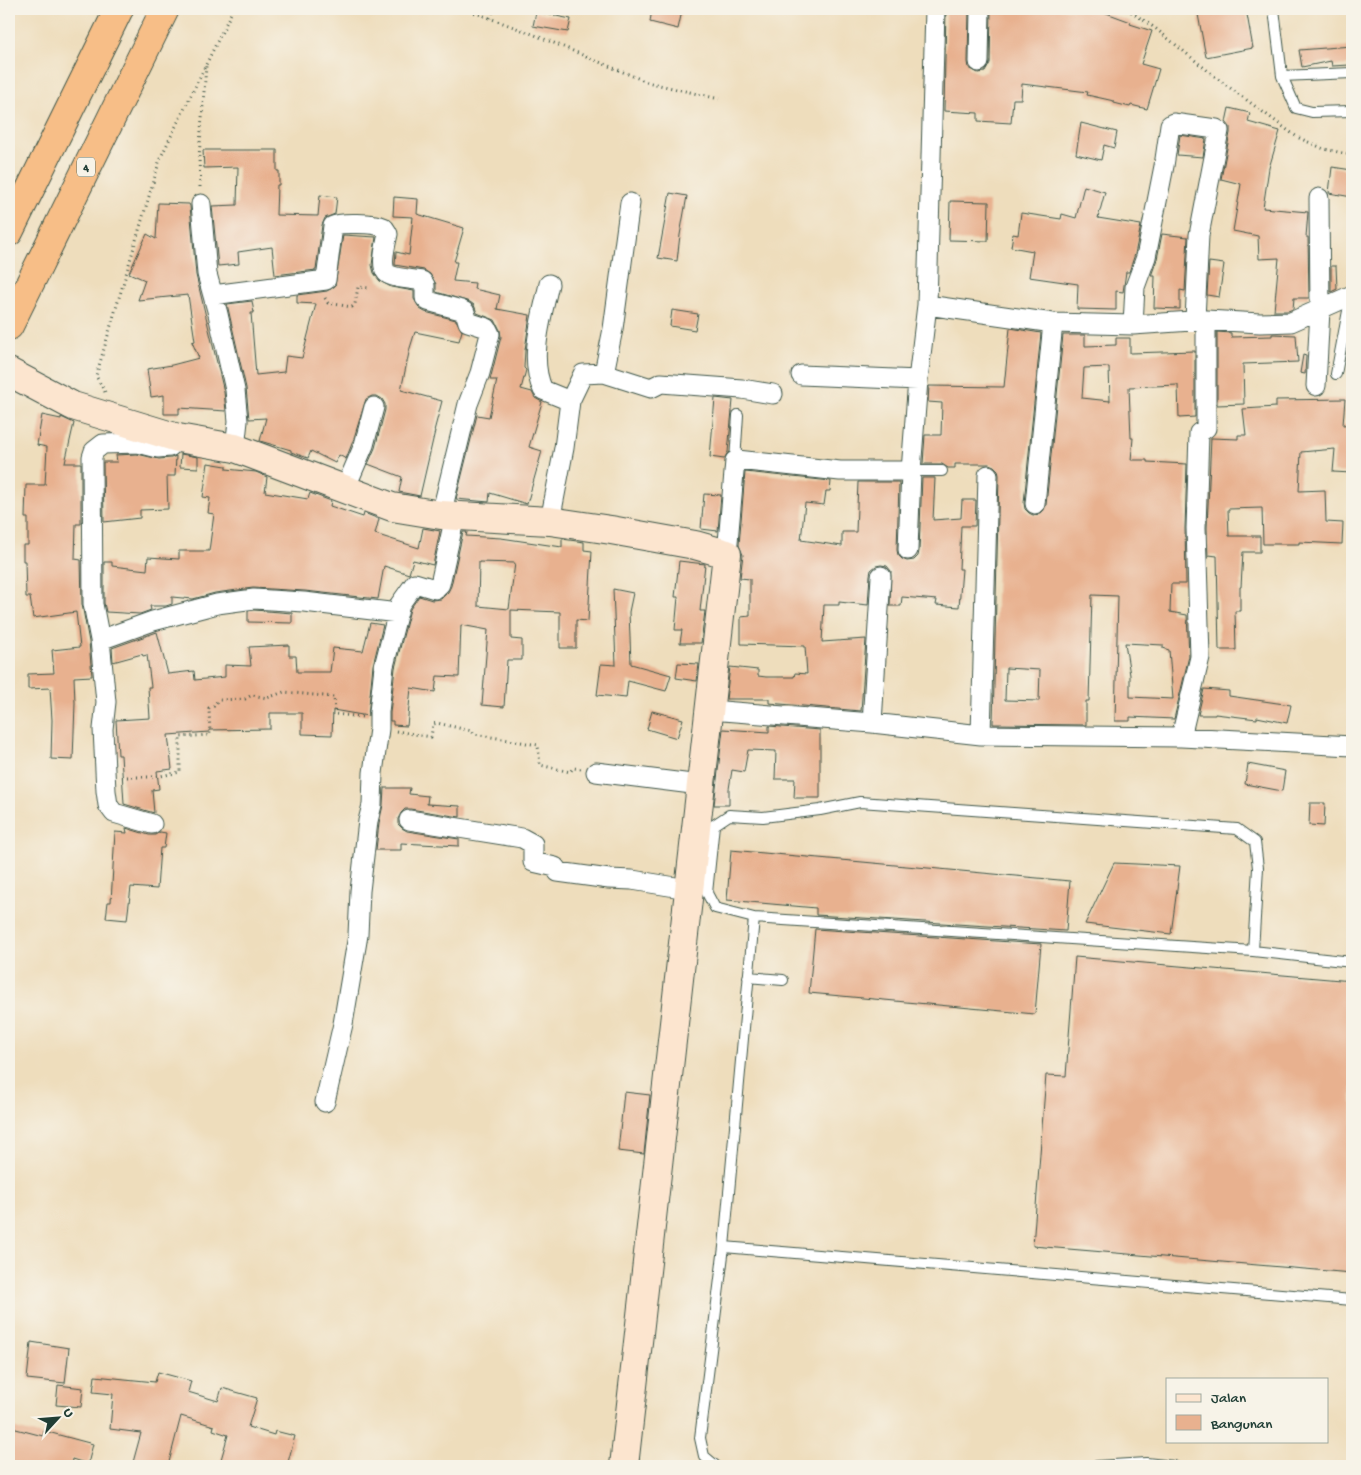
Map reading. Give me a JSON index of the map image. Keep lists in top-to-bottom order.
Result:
{
  "streets": {
    "highway": ["4"]
  },
  "legend": ["Jalan", "Bangunan"],
  "north": "top right"
}
